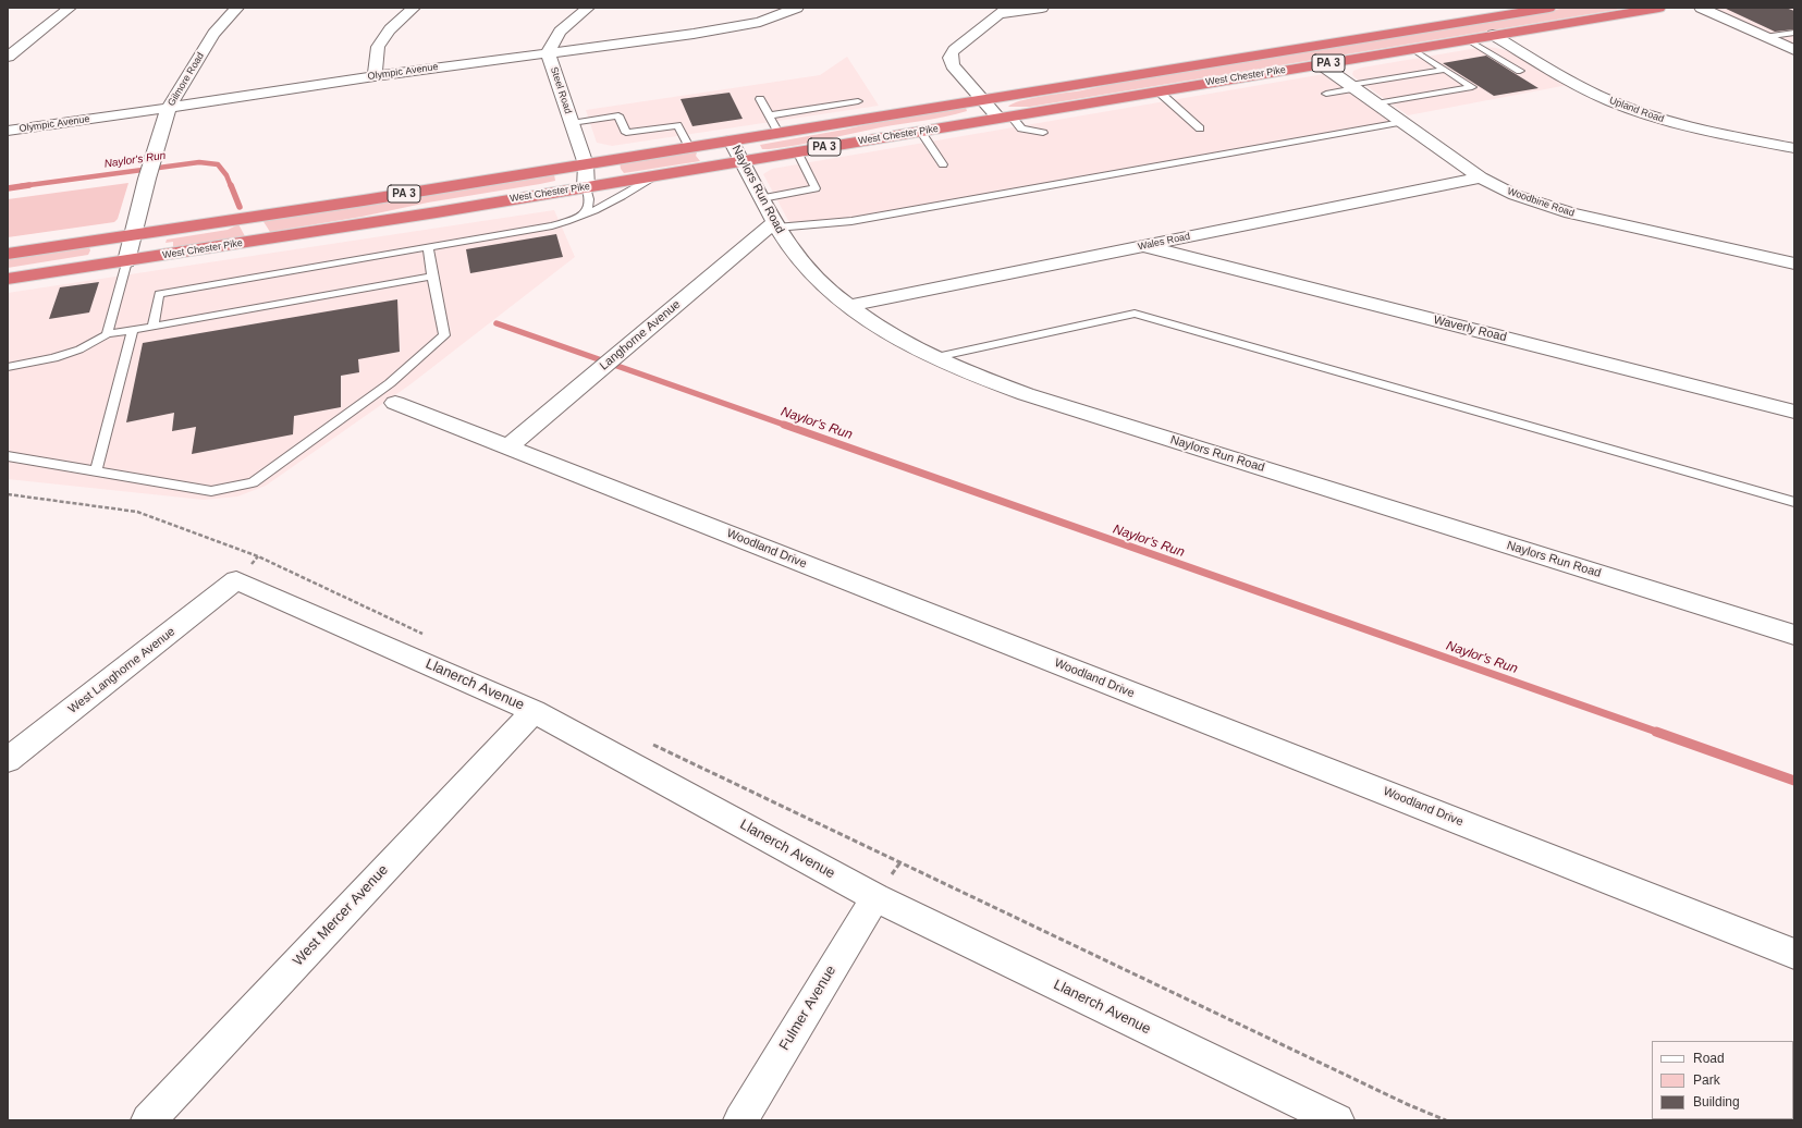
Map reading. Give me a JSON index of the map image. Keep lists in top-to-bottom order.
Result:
{
  "streets": {
    "highway": ["PA 3", "West Chester Pike"],
    "street": [
      "Olympic Avenue",
      "Gilmore Road",
      "Steel Road",
      "Upland Road",
      "Naylors Run Road",
      "Woodbine Road",
      "Wales Road",
      "Waverly Road",
      "Langhorne Avenue",
      "Woodland Drive",
      "West Langhorne Avenue",
      "Llanerch Avenue",
      "West Mercer Avenue",
      "Fulmer Avenue"
    ]
  },
  "crossings": [
    ["Olympic Avenue", "Gilmore Road"],
    ["Olympic Avenue", "Steel Road"],
    ["West Chester Pike", "Gilmore Road"],
    ["West Chester Pike", "Steel Road"],
    ["West Chester Pike", "Upland Road"],
    ["West Chester Pike", "Naylors Run Road"],
    ["West Chester Pike", "Woodbine Road"],
    ["Naylors Run Road", "Wales Road"],
    ["Naylors Run Road", "Langhorne Avenue"],
    ["Woodbine Road", "Wales Road"],
    ["Wales Road", "Waverly Road"],
    ["Langhorne Avenue", "Woodland Drive"],
    ["West Langhorne Avenue", "Llanerch Avenue"],
    ["Llanerch Avenue", "West Mercer Avenue"],
    ["Llanerch Avenue", "Fulmer Avenue"]
  ],
  "water": ["Naylor's Run"],
  "legend": ["Road", "Park", "Building"]
}
